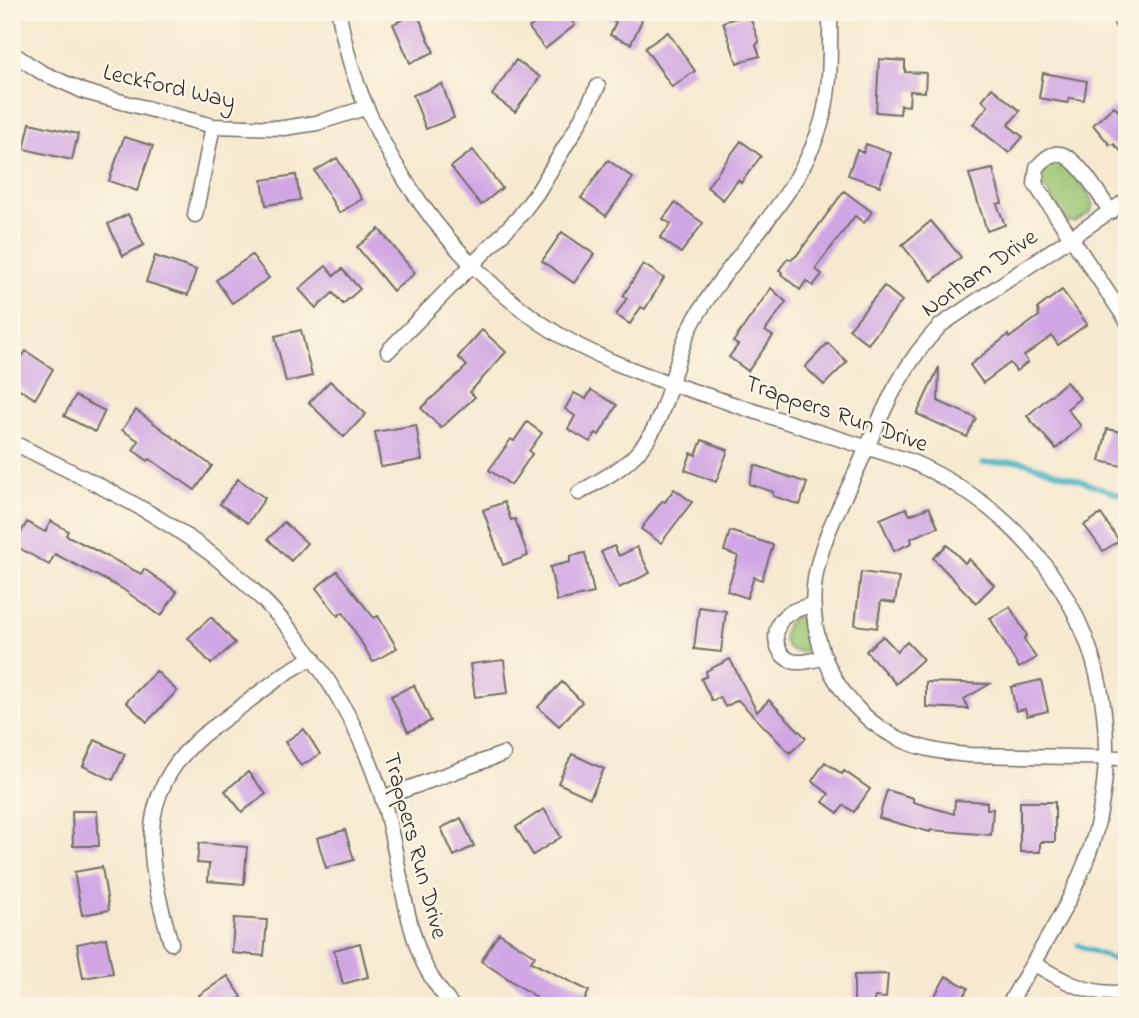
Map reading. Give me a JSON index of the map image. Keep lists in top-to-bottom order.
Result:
{
  "streets": {
    "street": ["Leckford Way", "Norham Drive", "Trappers Run Drive"]
  },
  "crossings": [
    ["Leckford Way", "Trappers Run Drive"],
    ["Norham Drive", "Trappers Run Drive"]
  ]
}
